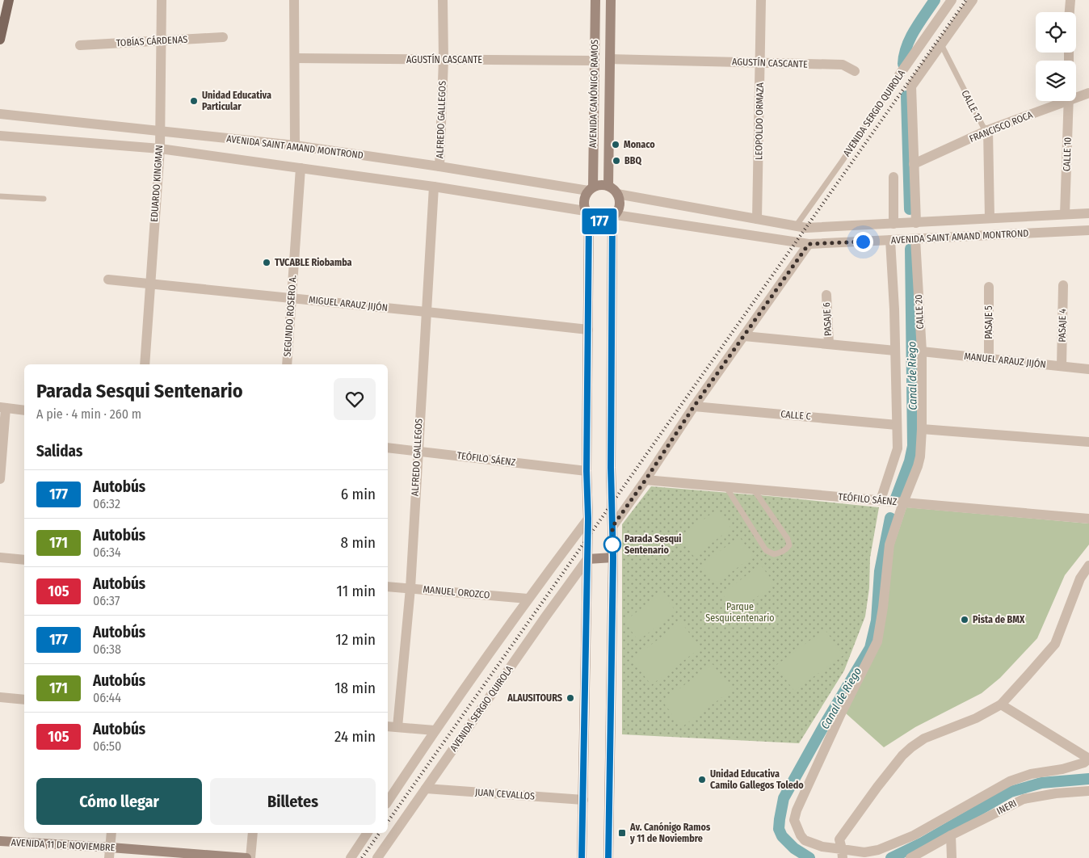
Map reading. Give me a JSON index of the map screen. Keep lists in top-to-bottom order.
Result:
{
  "streets": {
    "main road": ["AVENIDA CANÓNIGO RAMOS", "AVENIDA 11 DE NOVIEMBRE"],
    "street": [
      "TOBÍAS CÁRDENAS",
      "AGUSTÍN CASCANTE",
      "CALLE 12",
      "AVENIDA SERGIO QUIROLA",
      "ALFREDO GALLEGOS",
      "LEOPOLDO ORMAZA",
      "FRANCISCO ROCA",
      "AVENIDA SAINT AMAND MONTROND",
      "CALLE 10",
      "EDUARDO KINGMAN",
      "MIGUEL ARAUZ JIJÓN",
      "CALLE 20",
      "SEGUNDO ROSERO A.",
      "PASAJE 6",
      "PASAJE 5",
      "PASAJE 4",
      "MANUEL ARAUZ JIJÓN",
      "CALLE C",
      "TEÓFILO SÁENZ",
      "MANUEL OROZCO",
      "JUAN CEVALLOS",
      "INERI"
    ]
  },
  "crossings": [
    ["TOBÍAS CÁRDENAS", "EDUARDO KINGMAN"],
    ["AGUSTÍN CASCANTE", "AVENIDA CANÓNIGO RAMOS"],
    ["AGUSTÍN CASCANTE", "ALFREDO GALLEGOS"],
    ["AGUSTÍN CASCANTE", "LEOPOLDO ORMAZA"],
    ["AVENIDA CANÓNIGO RAMOS", "AVENIDA SERGIO QUIROLA"],
    ["AVENIDA CANÓNIGO RAMOS", "AVENIDA SAINT AMAND MONTROND"],
    ["AVENIDA CANÓNIGO RAMOS", "MIGUEL ARAUZ JIJÓN"],
    ["AVENIDA CANÓNIGO RAMOS", "TEÓFILO SÁENZ"],
    ["AVENIDA CANÓNIGO RAMOS", "JUAN CEVALLOS"],
    ["CALLE 12", "AVENIDA SERGIO QUIROLA"],
    ["CALLE 12", "FRANCISCO ROCA"],
    ["CALLE 12", "AVENIDA SAINT AMAND MONTROND"],
    ["AVENIDA SERGIO QUIROLA", "FRANCISCO ROCA"],
    ["AVENIDA SERGIO QUIROLA", "AVENIDA SAINT AMAND MONTROND"],
    ["AVENIDA SERGIO QUIROLA", "JUAN CEVALLOS"],
    ["ALFREDO GALLEGOS", "AVENIDA SAINT AMAND MONTROND"],
    ["ALFREDO GALLEGOS", "MIGUEL ARAUZ JIJÓN"],
    ["ALFREDO GALLEGOS", "TEÓFILO SÁENZ"],
    ["ALFREDO GALLEGOS", "MANUEL OROZCO"],
    ["LEOPOLDO ORMAZA", "AVENIDA SAINT AMAND MONTROND"],
    ["AVENIDA SAINT AMAND MONTROND", "CALLE 10"],
    ["AVENIDA SAINT AMAND MONTROND", "EDUARDO KINGMAN"],
    ["AVENIDA SAINT AMAND MONTROND", "CALLE 20"],
    ["AVENIDA SAINT AMAND MONTROND", "SEGUNDO ROSERO A."],
    ["EDUARDO KINGMAN", "MIGUEL ARAUZ JIJÓN"],
    ["MIGUEL ARAUZ JIJÓN", "SEGUNDO ROSERO A."],
    ["CALLE 20", "MANUEL ARAUZ JIJÓN"],
    ["CALLE 20", "TEÓFILO SÁENZ"],
    ["PASAJE 5", "MANUEL ARAUZ JIJÓN"],
    ["PASAJE 4", "MANUEL ARAUZ JIJÓN"]
  ],
  "water": ["Canal de Riego"],
  "parks": ["Parque Sesquicentenario"],
  "places": {
    "other": [
      "Unidad Educativa Particular",
      "Monaco",
      "BBQ",
      "TVCABLE Riobamba",
      "Parada Sesqui Sentenario",
      "Pista de BMX",
      "ALAUSITOURS",
      "Unidad Educativa Camilo Gallegos Toledo"
    ],
    "transit": ["Av. Canónigo Ramos y 11 de Noviembre"]
  },
  "lines": ["bus line 177"],
  "page": {
    "on_map": "177",
    "heading": [
      ["Parada Sesqui Sentenario", "A pie · 4 min · 260 m"],
      "Salidas"
    ],
    "list": [
      {
        "mark": "177",
        "name": "Autobús",
        "note": "06:32",
        "value": "6 min"
      },
      {
        "mark": "171",
        "name": "Autobús",
        "note": "06:34",
        "value": "8 min"
      },
      {
        "mark": "105",
        "name": "Autobús",
        "note": "06:37",
        "value": "11 min"
      },
      {
        "mark": "177",
        "name": "Autobús",
        "note": "06:38",
        "value": "12 min"
      },
      {
        "mark": "171",
        "name": "Autobús",
        "note": "06:44",
        "value": "18 min"
      },
      {
        "mark": "105",
        "name": "Autobús",
        "note": "06:50",
        "value": "24 min"
      }
    ],
    "buttons": ["Cómo llegar", "Billetes"]
  }
}
